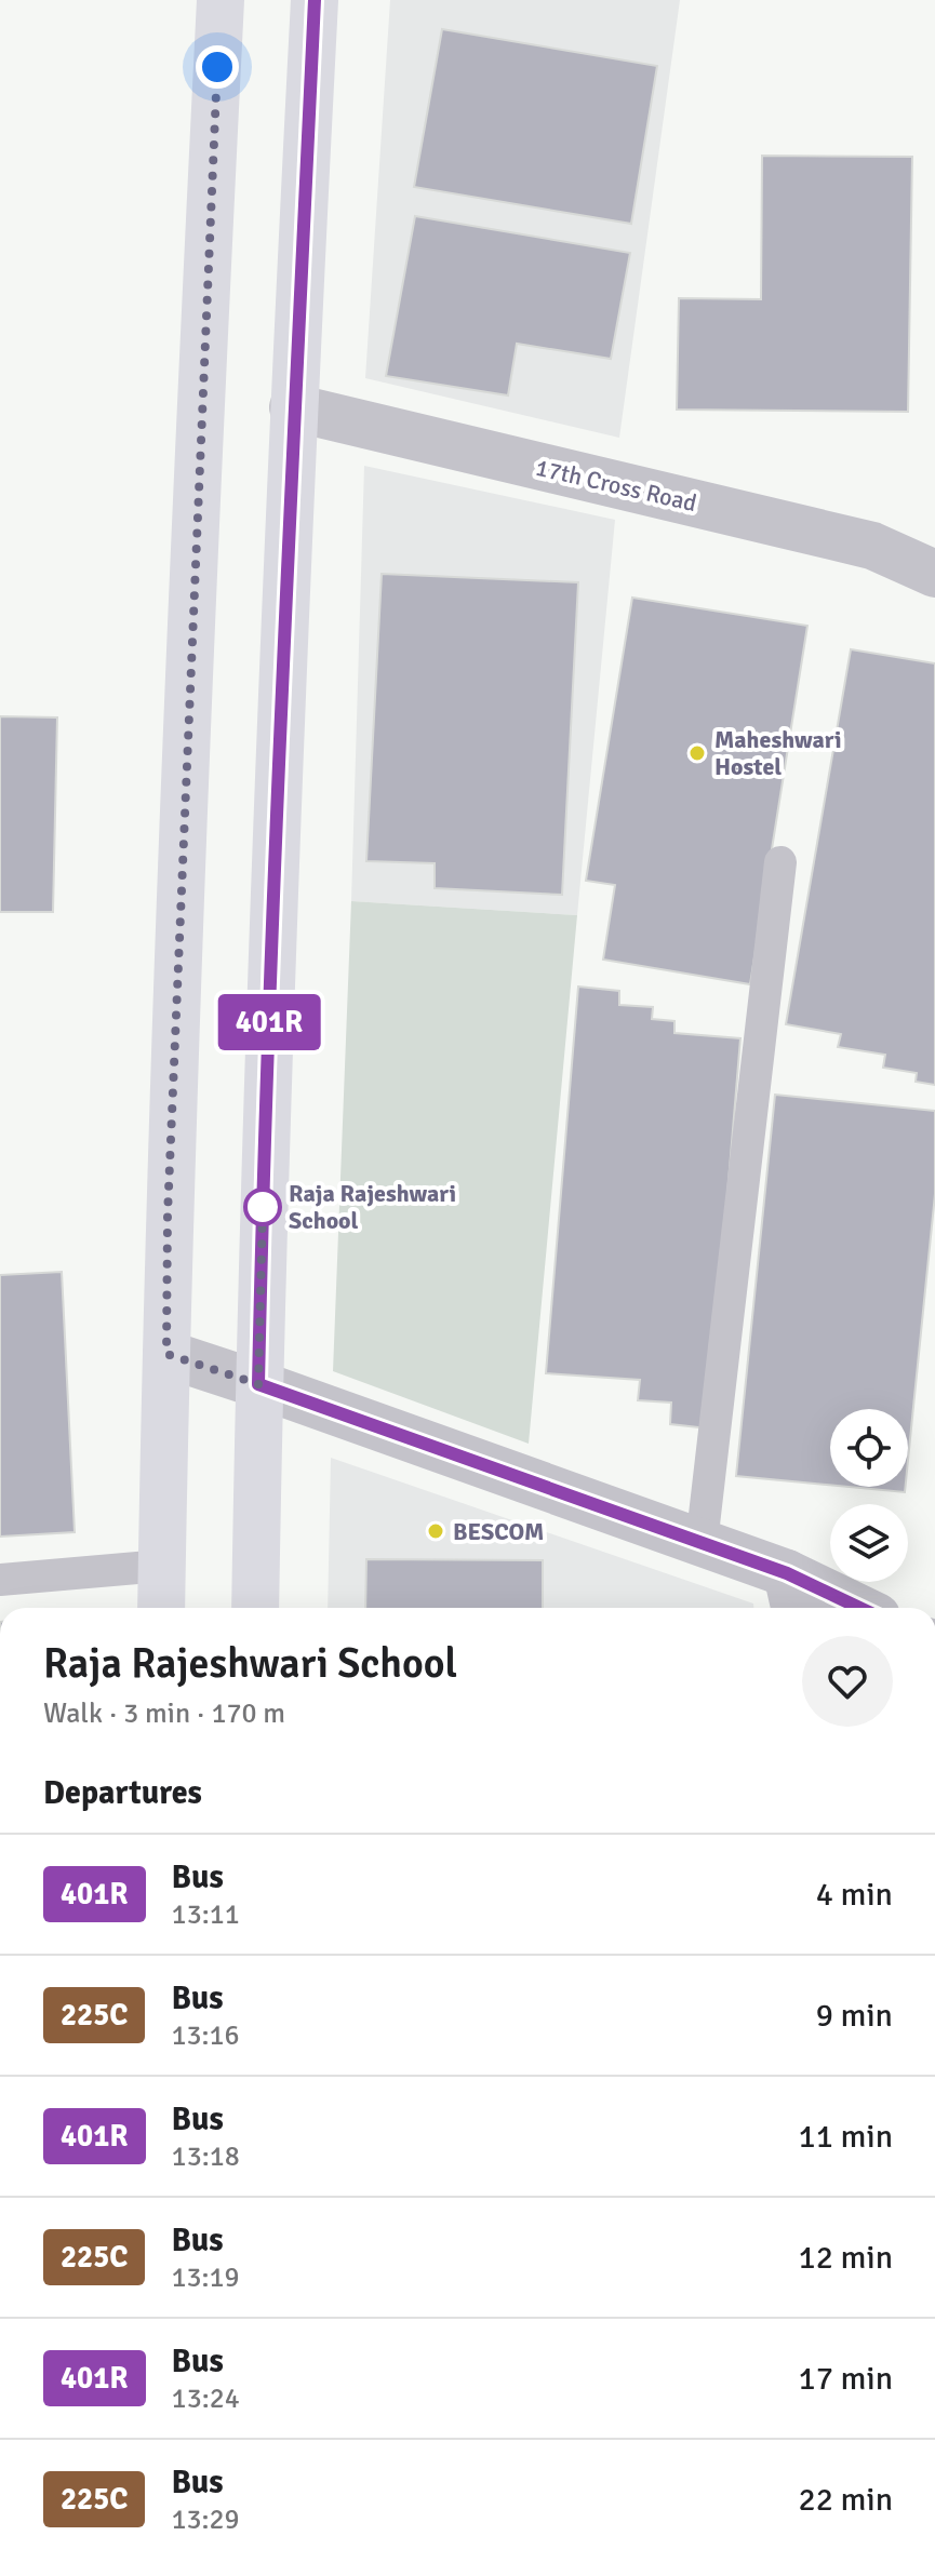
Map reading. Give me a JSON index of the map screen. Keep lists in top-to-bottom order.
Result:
{
  "streets": {
    "street": ["17th Cross Road"]
  },
  "places": ["Maheshwari Hostel", "Raja Rajeshwari School", "BESCOM"],
  "lines": ["bus line 401R"],
  "page": {
    "on_map": "401R",
    "heading": [
      ["Raja Rajeshwari School", "Walk · 3 min · 170 m"],
      "Departures"
    ],
    "list": [
      {
        "mark": "401R",
        "name": "Bus",
        "note": "13:11",
        "value": "4 min"
      },
      {
        "mark": "225C",
        "name": "Bus",
        "note": "13:16",
        "value": "9 min"
      },
      {
        "mark": "401R",
        "name": "Bus",
        "note": "13:18",
        "value": "11 min"
      },
      {
        "mark": "225C",
        "name": "Bus",
        "note": "13:19",
        "value": "12 min"
      },
      {
        "mark": "401R",
        "name": "Bus",
        "note": "13:24",
        "value": "17 min"
      },
      {
        "mark": "225C",
        "name": "Bus",
        "note": "13:29",
        "value": "22 min"
      }
    ]
  }
}
